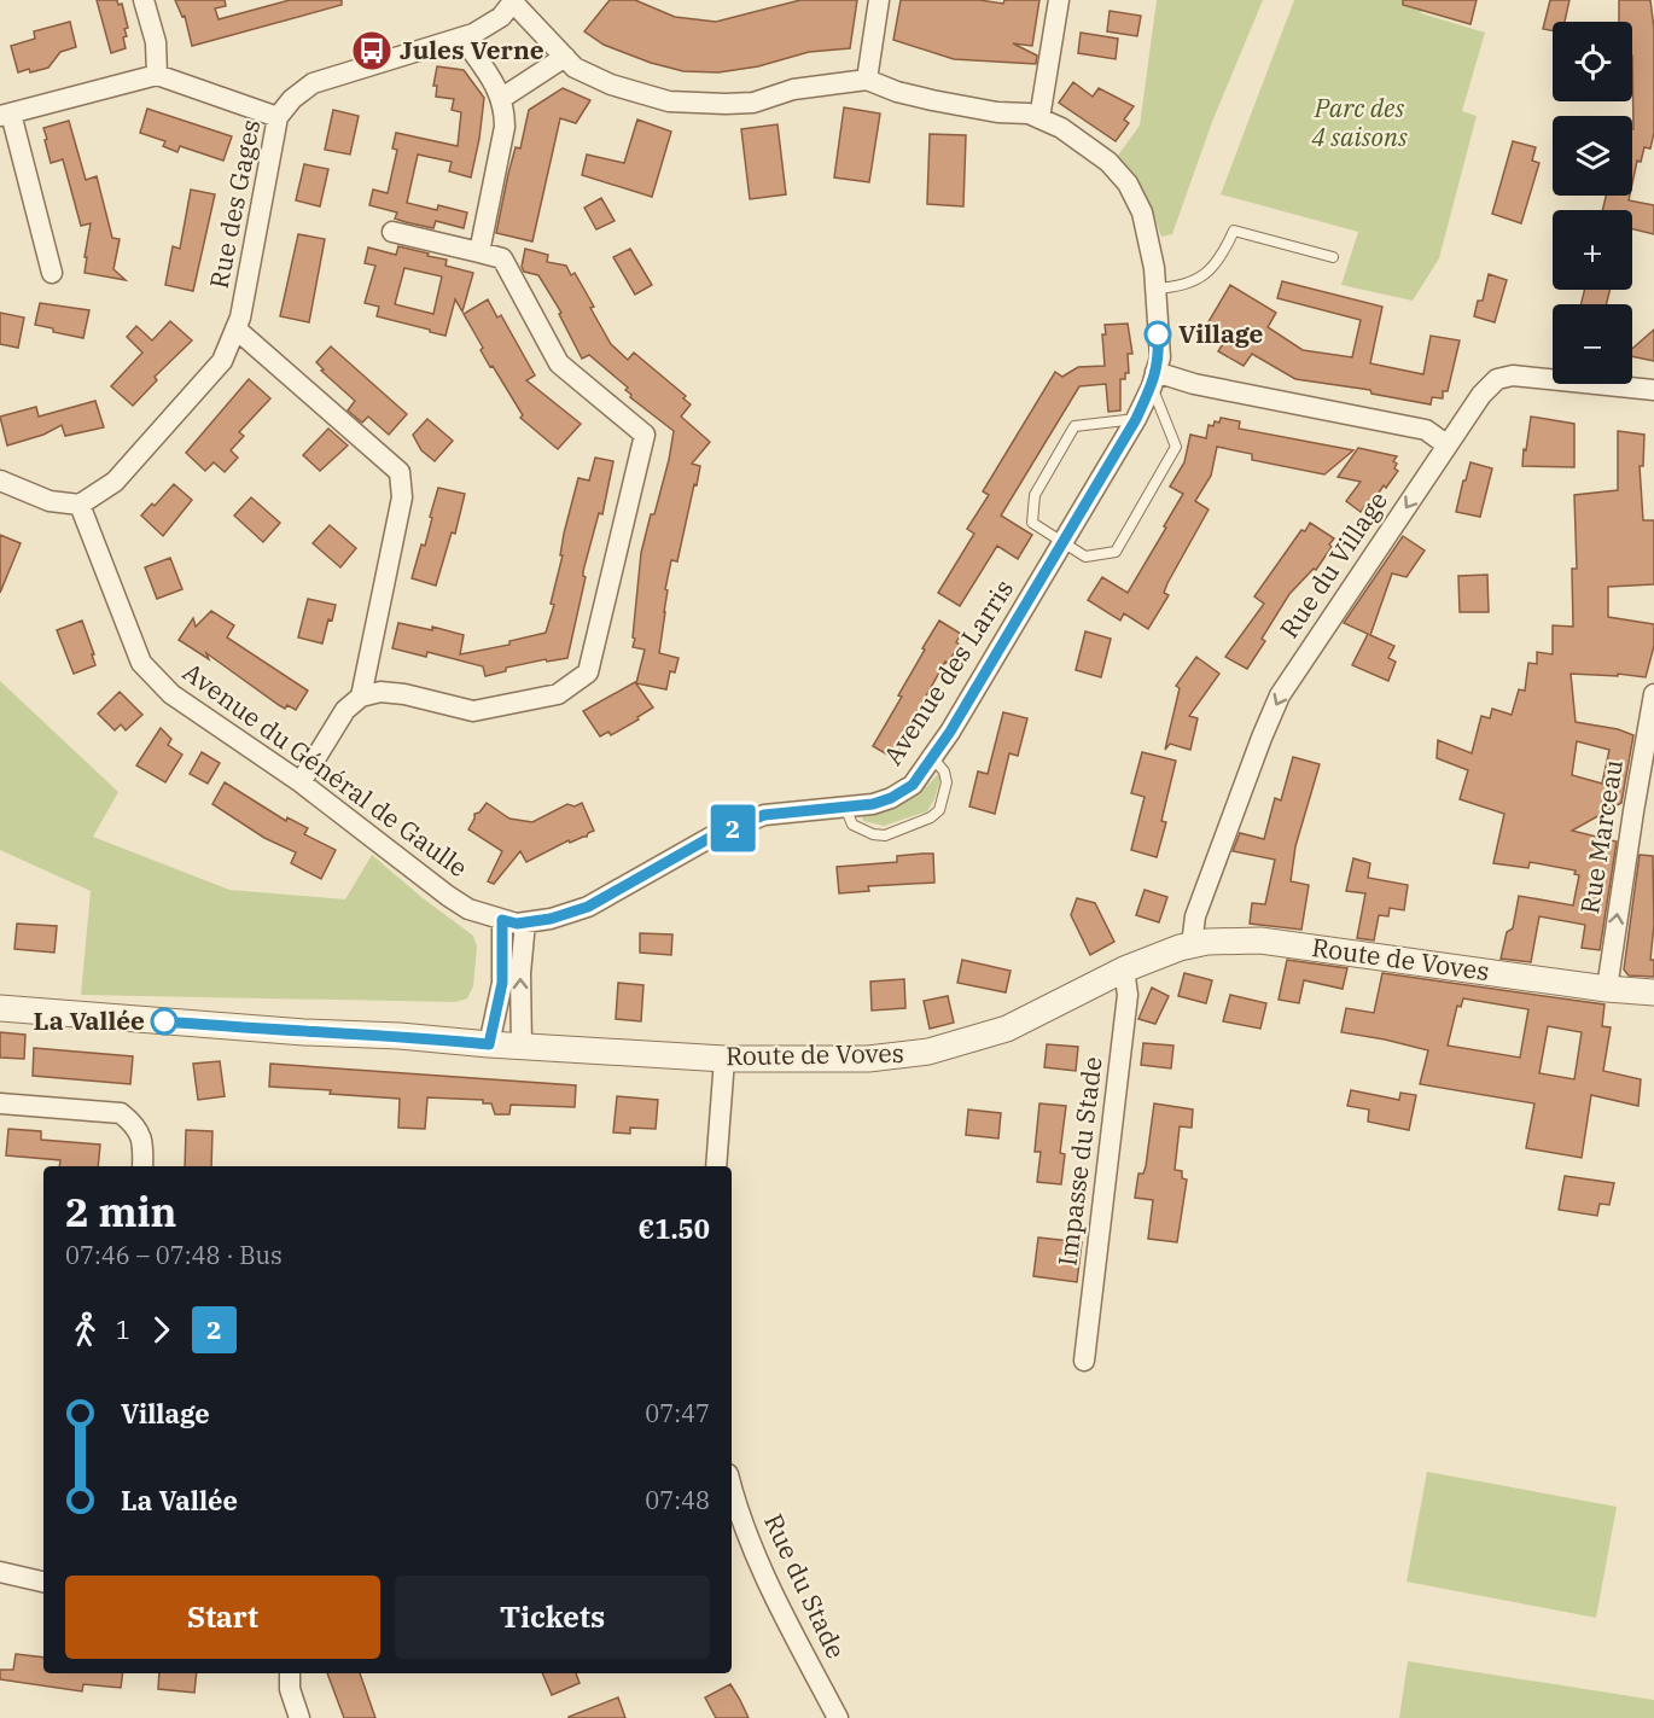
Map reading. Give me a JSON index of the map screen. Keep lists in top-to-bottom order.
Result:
{
  "streets": {
    "street": [
      "Rue des Gages",
      "Rue du Village",
      "Avenue des Larris",
      "Avenue du Général de Gaulle",
      "Rue Marceau",
      "Route de Voves",
      "Impasse du Stade",
      "Rue du Stade"
    ]
  },
  "crossings": [
    ["Rue des Gages", "Avenue du Général de Gaulle"],
    ["Rue du Village", "Route de Voves"],
    ["Avenue des Larris", "Avenue du Général de Gaulle"],
    ["Rue Marceau", "Route de Voves"],
    ["Route de Voves", "Impasse du Stade"]
  ],
  "one_way": ["Rue du Village", "Rue Marceau"],
  "parks": ["Parc des 4 saisons"],
  "places": {
    "bus stop": ["Jules Verne"],
    "other": ["Village", "La Vallée"]
  },
  "lines": ["bus line 2"],
  "page": {
    "on_map": "2",
    "map_buttons": ["+", "−"],
    "heading": ["2 min", "07:46 – 07:48 · Bus", "€1.50"],
    "legs": ["1", "2"],
    "list": [
      {
        "name": "Village",
        "value": "07:47"
      },
      {
        "name": "La Vallée",
        "value": "07:48"
      }
    ],
    "buttons": ["Start", "Tickets"]
  }
}
